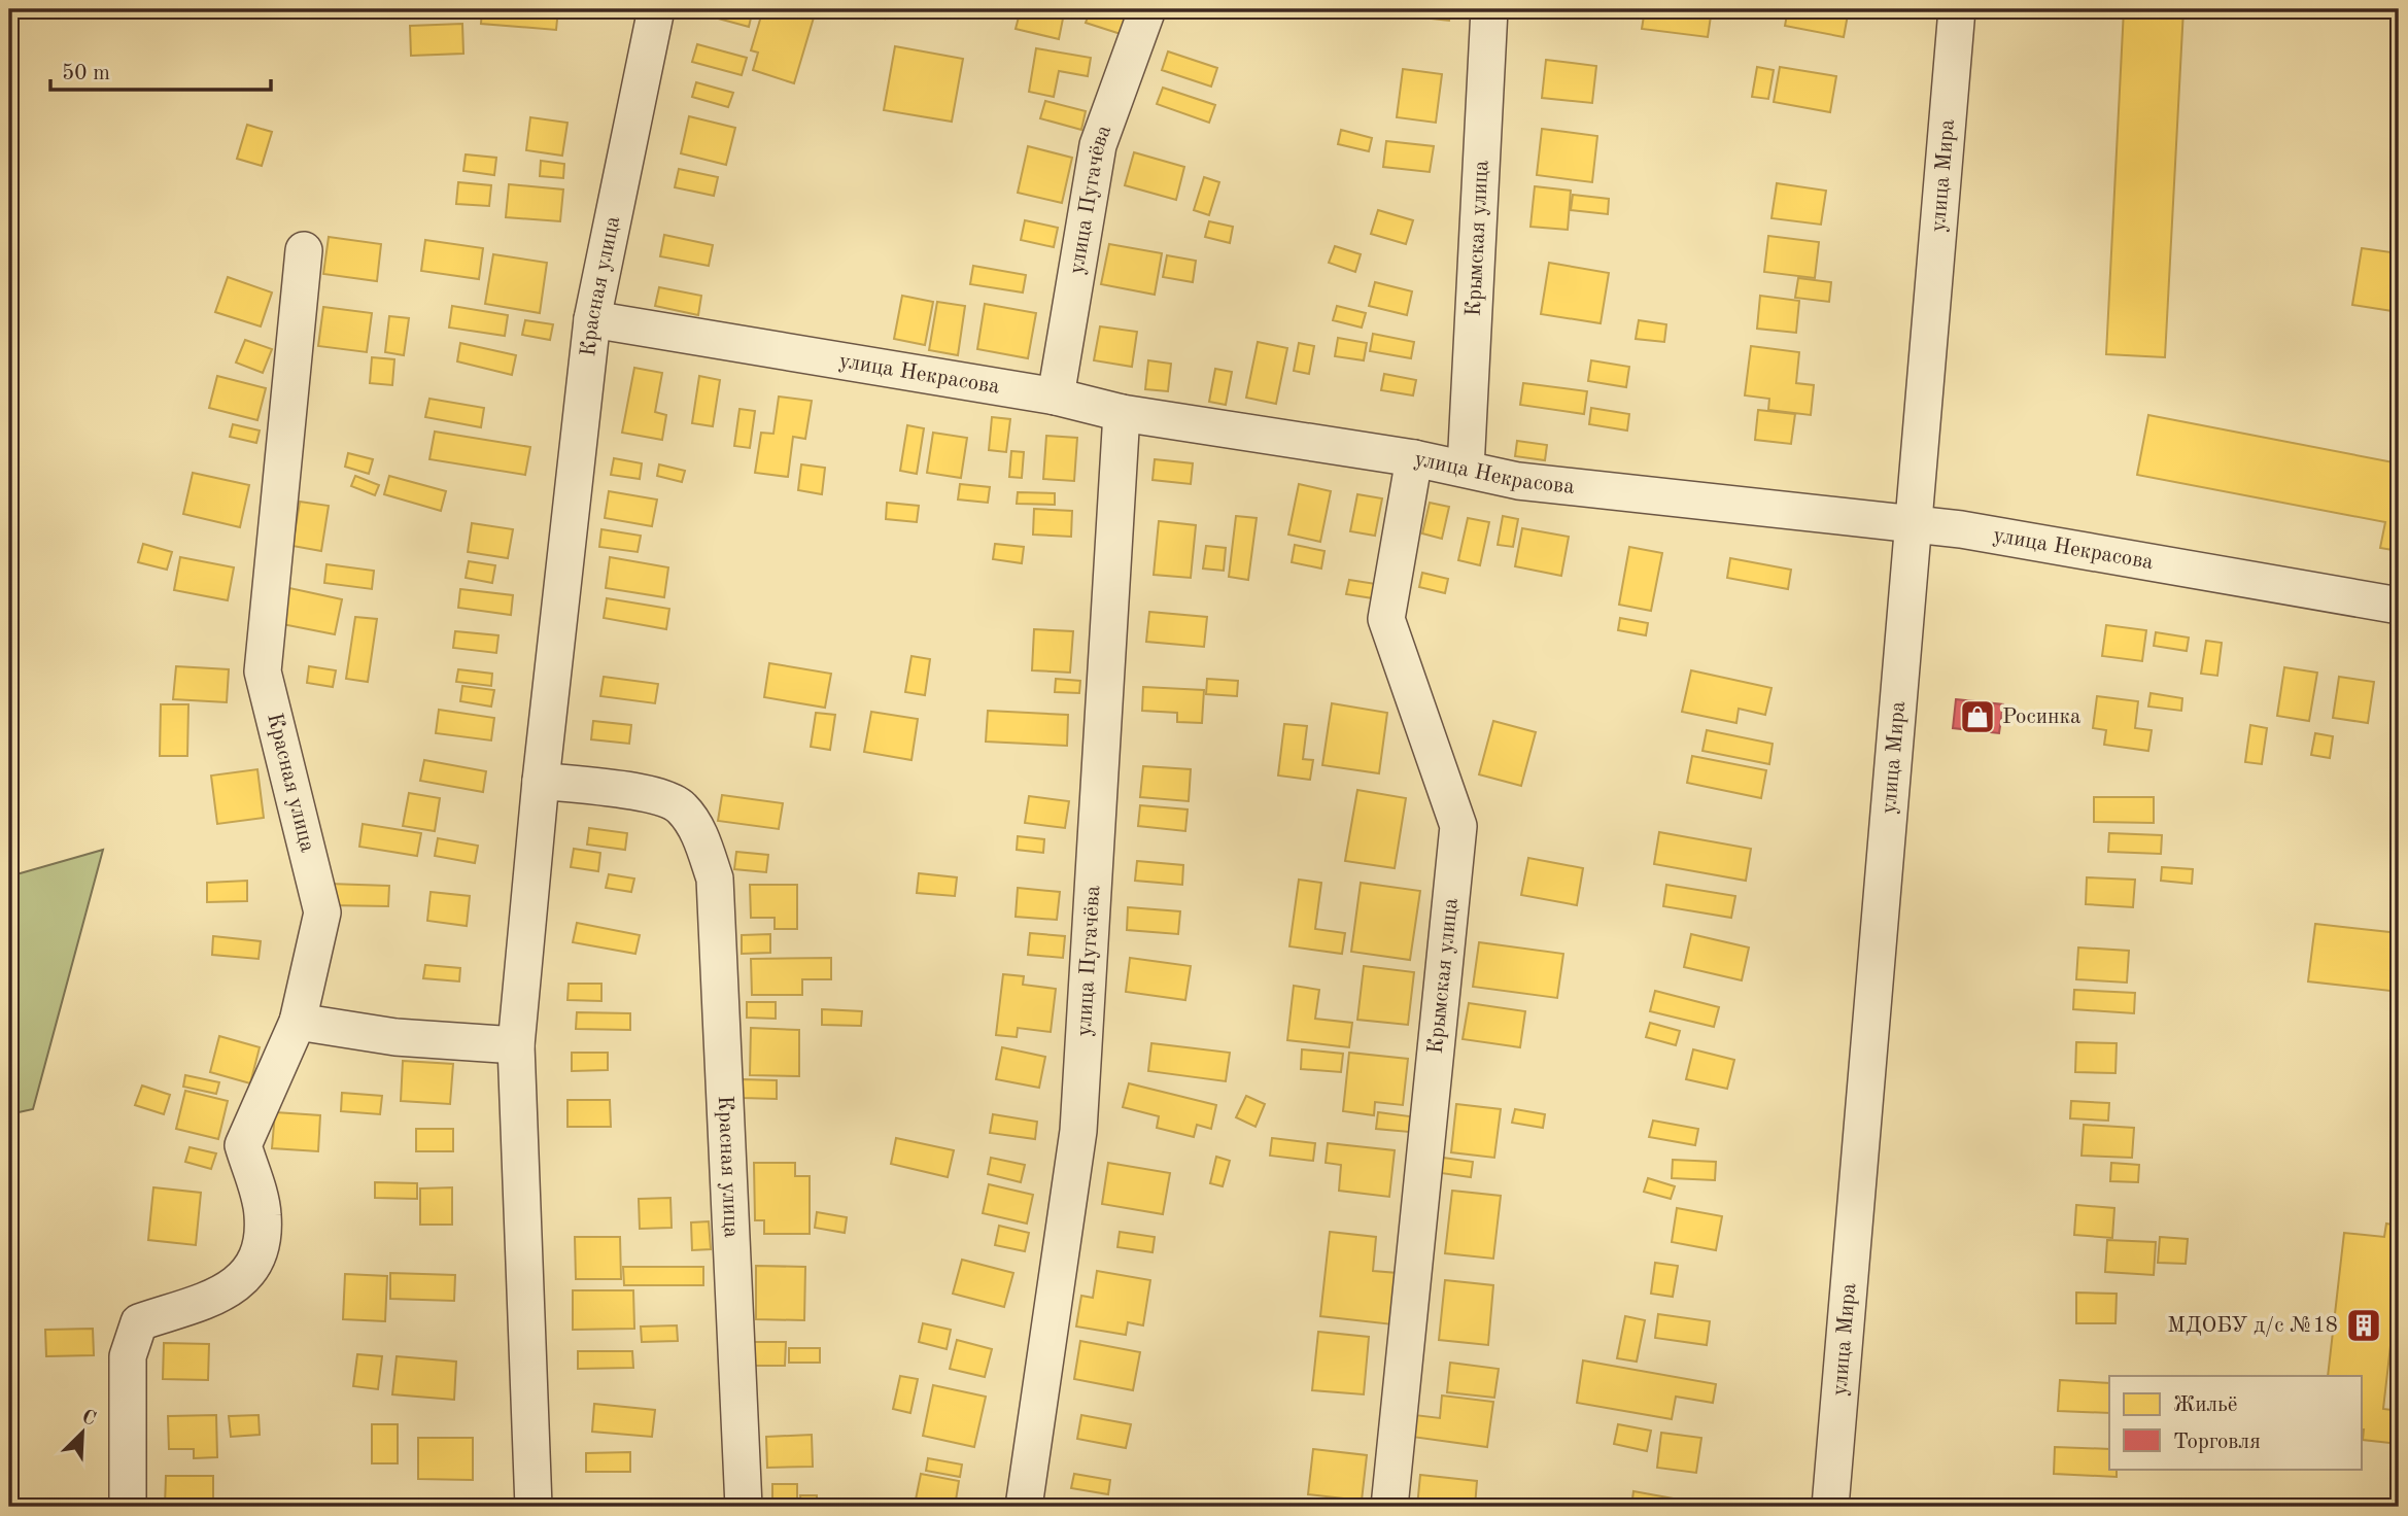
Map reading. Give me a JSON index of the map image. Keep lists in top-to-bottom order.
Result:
{
  "streets": {
    "street": [
      "улица Мира",
      "улица Пугачёва",
      "Крымская улица",
      "Красная улица",
      "улица Некрасова"
    ]
  },
  "crossings": [
    ["улица Мира", "улица Некрасова"],
    ["улица Пугачёва", "улица Некрасова"],
    ["Крымская улица", "улица Некрасова"],
    ["Красная улица", "улица Некрасова"]
  ],
  "places": {
    "shop": ["Росинка"],
    "building": ["МДОБУ д/с №18"]
  },
  "legend": ["Жильё", "Торговля"],
  "scale_bar": "50 m",
  "north": "top right"
}
